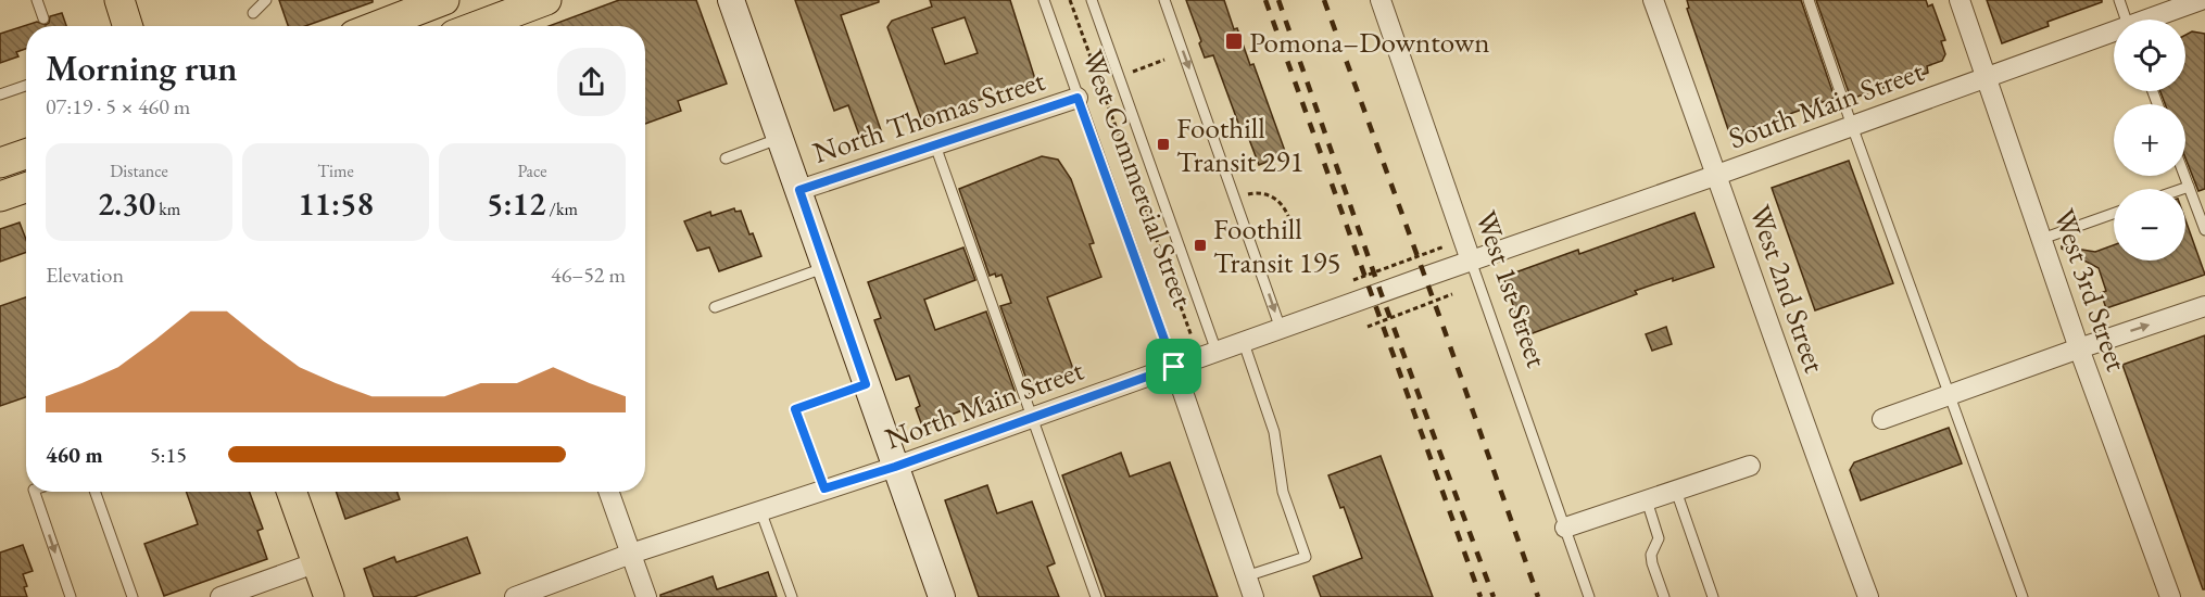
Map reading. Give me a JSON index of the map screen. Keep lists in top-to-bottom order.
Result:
{
  "streets": {
    "street": [
      "South Main Street",
      "North Thomas Street",
      "West Commercial Street",
      "West 1st Street",
      "West 2nd Street",
      "West 3rd Street",
      "North Main Street"
    ]
  },
  "crossings": [
    ["South Main Street", "West 1st Street"],
    ["South Main Street", "West 2nd Street"],
    ["South Main Street", "West 3rd Street"],
    ["South Main Street", "North Main Street"],
    ["North Thomas Street", "West Commercial Street"],
    ["West Commercial Street", "North Main Street"],
    ["West 1st Street", "North Main Street"]
  ],
  "places": {
    "transit": ["Pomona–Downtown", "Foothill Transit 291", "Foothill Transit 195"]
  },
  "page": {
    "map_buttons": ["+", "−"],
    "heading": ["Morning run", "07:19 · 5 × 460 m"],
    "stats": [
      ["Distance", "2.30 km"],
      ["Time", "11:58"],
      ["Pace", "5:12 /km"]
    ],
    "chart": ["Elevation", "46–52 m"],
    "list": [
      {
        "name": "460 m",
        "note": "5:15"
      }
    ]
  }
}
